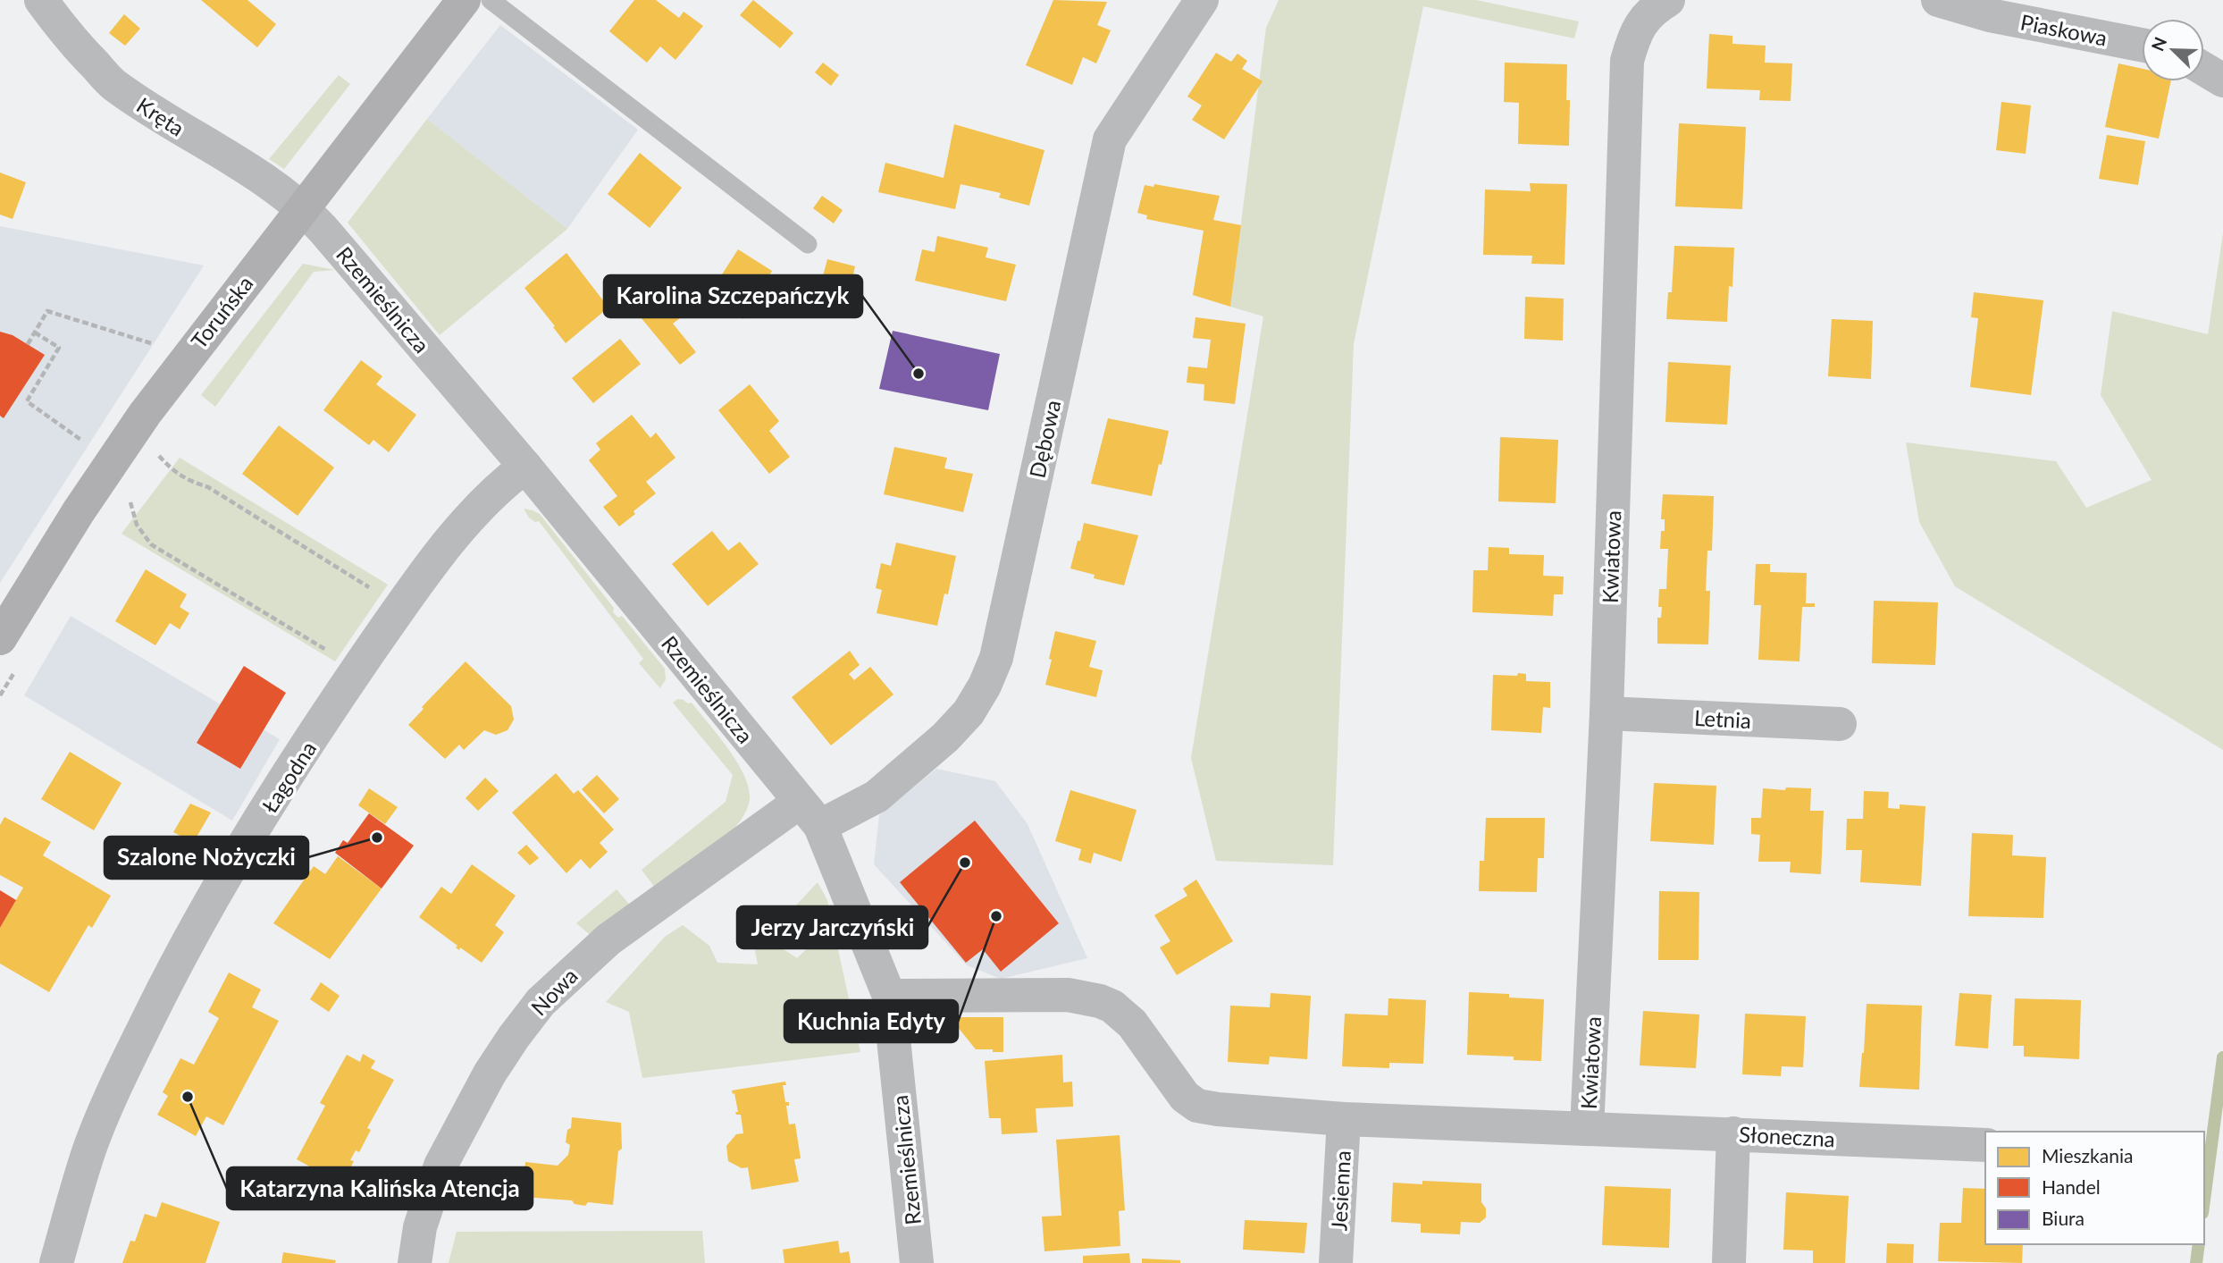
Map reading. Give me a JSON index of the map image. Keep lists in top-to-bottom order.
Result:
{
  "streets": {
    "main road": ["Toruńska"],
    "street": [
      "Piaskowa",
      "Kręta",
      "Rzemieślnicza",
      "Dębowa",
      "Kwiatowa",
      "Letnia",
      "Łagodna",
      "Nowa",
      "Słoneczna",
      "Jesienna"
    ]
  },
  "crossings": [
    ["Kręta", "Rzemieślnicza"],
    ["Kręta", "Toruńska"],
    ["Rzemieślnicza", "Toruńska"],
    ["Rzemieślnicza", "Dębowa"],
    ["Rzemieślnicza", "Łagodna"],
    ["Rzemieślnicza", "Nowa"],
    ["Rzemieślnicza", "Słoneczna"],
    ["Dębowa", "Nowa"],
    ["Kwiatowa", "Letnia"],
    ["Kwiatowa", "Słoneczna"],
    ["Słoneczna", "Jesienna"]
  ],
  "places": [
    "Karolina Szczepańczyk",
    "Szalone Nożyczki",
    "Jerzy Jarczyński",
    "Kuchnia Edyty",
    "Katarzyna Kalińska Atencja"
  ],
  "legend": ["Mieszkania", "Handel", "Biura"],
  "north": "top left"
}
